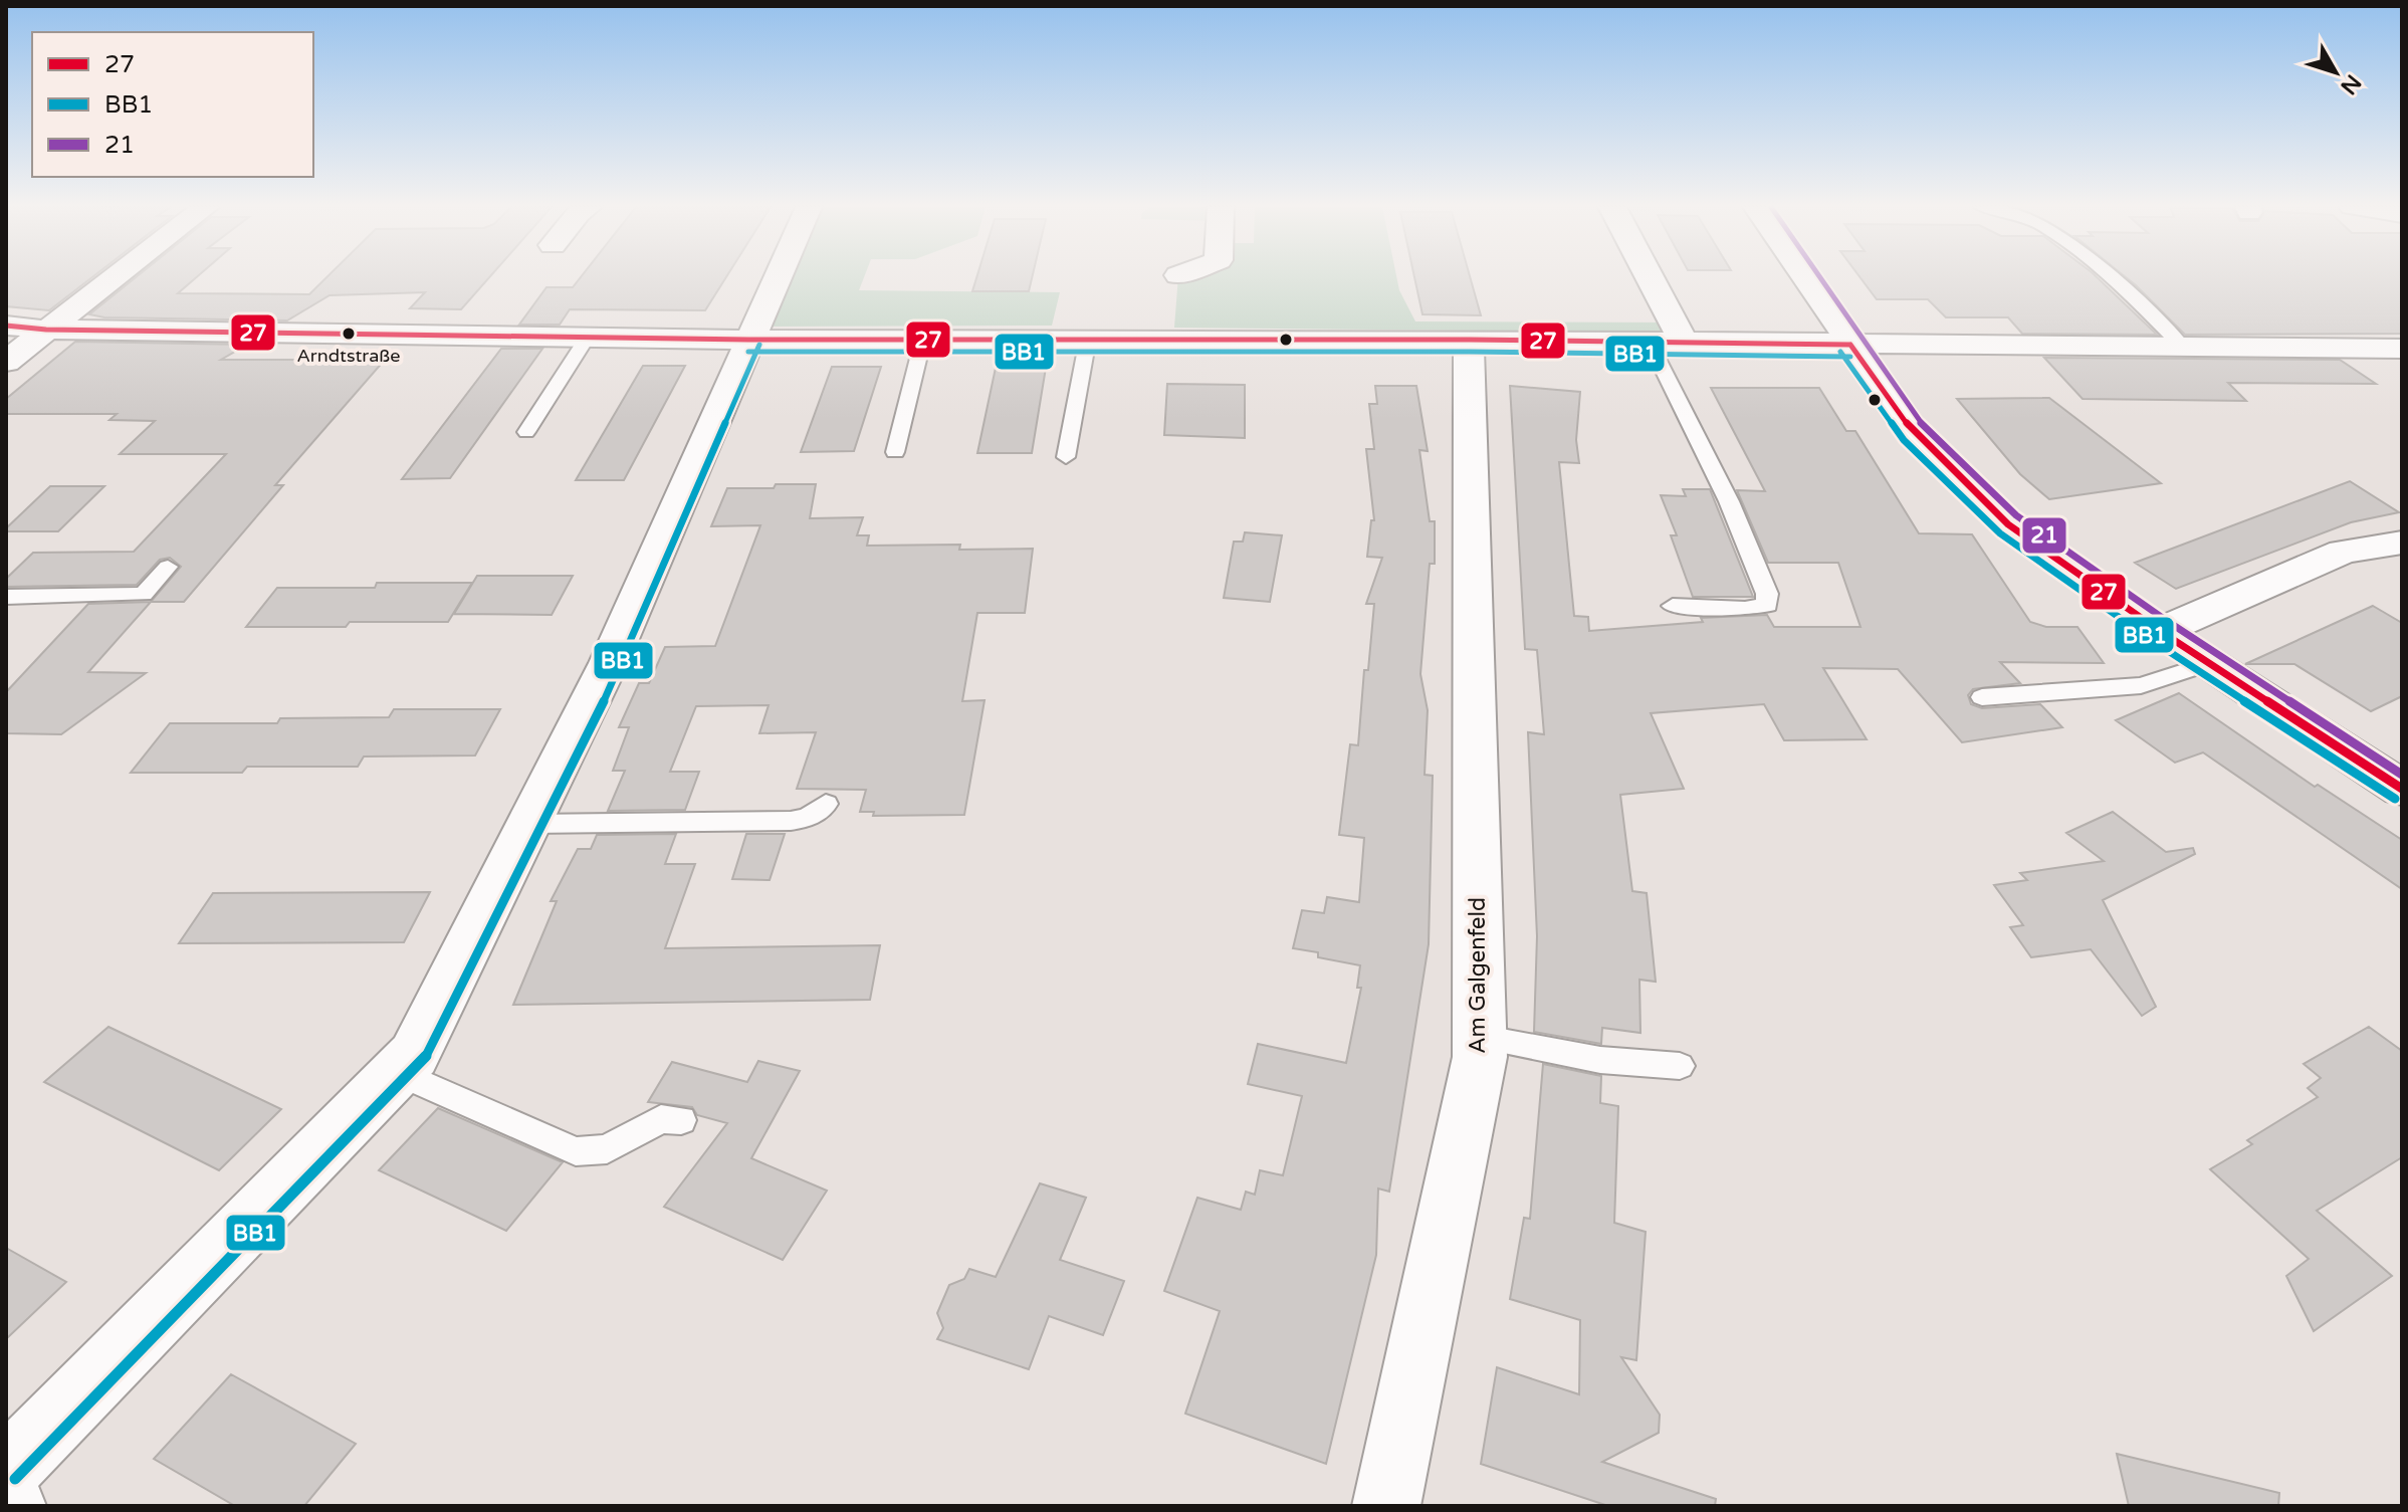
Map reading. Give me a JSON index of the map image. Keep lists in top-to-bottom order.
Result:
{
  "streets": {
    "street": ["Am Galgenfeld"]
  },
  "places": ["Arndtstraße"],
  "lines": ["transit line 21", "transit line 27", "transit line BB1"],
  "legend": ["27", "BB1", "21"],
  "north": "bottom right"
}
